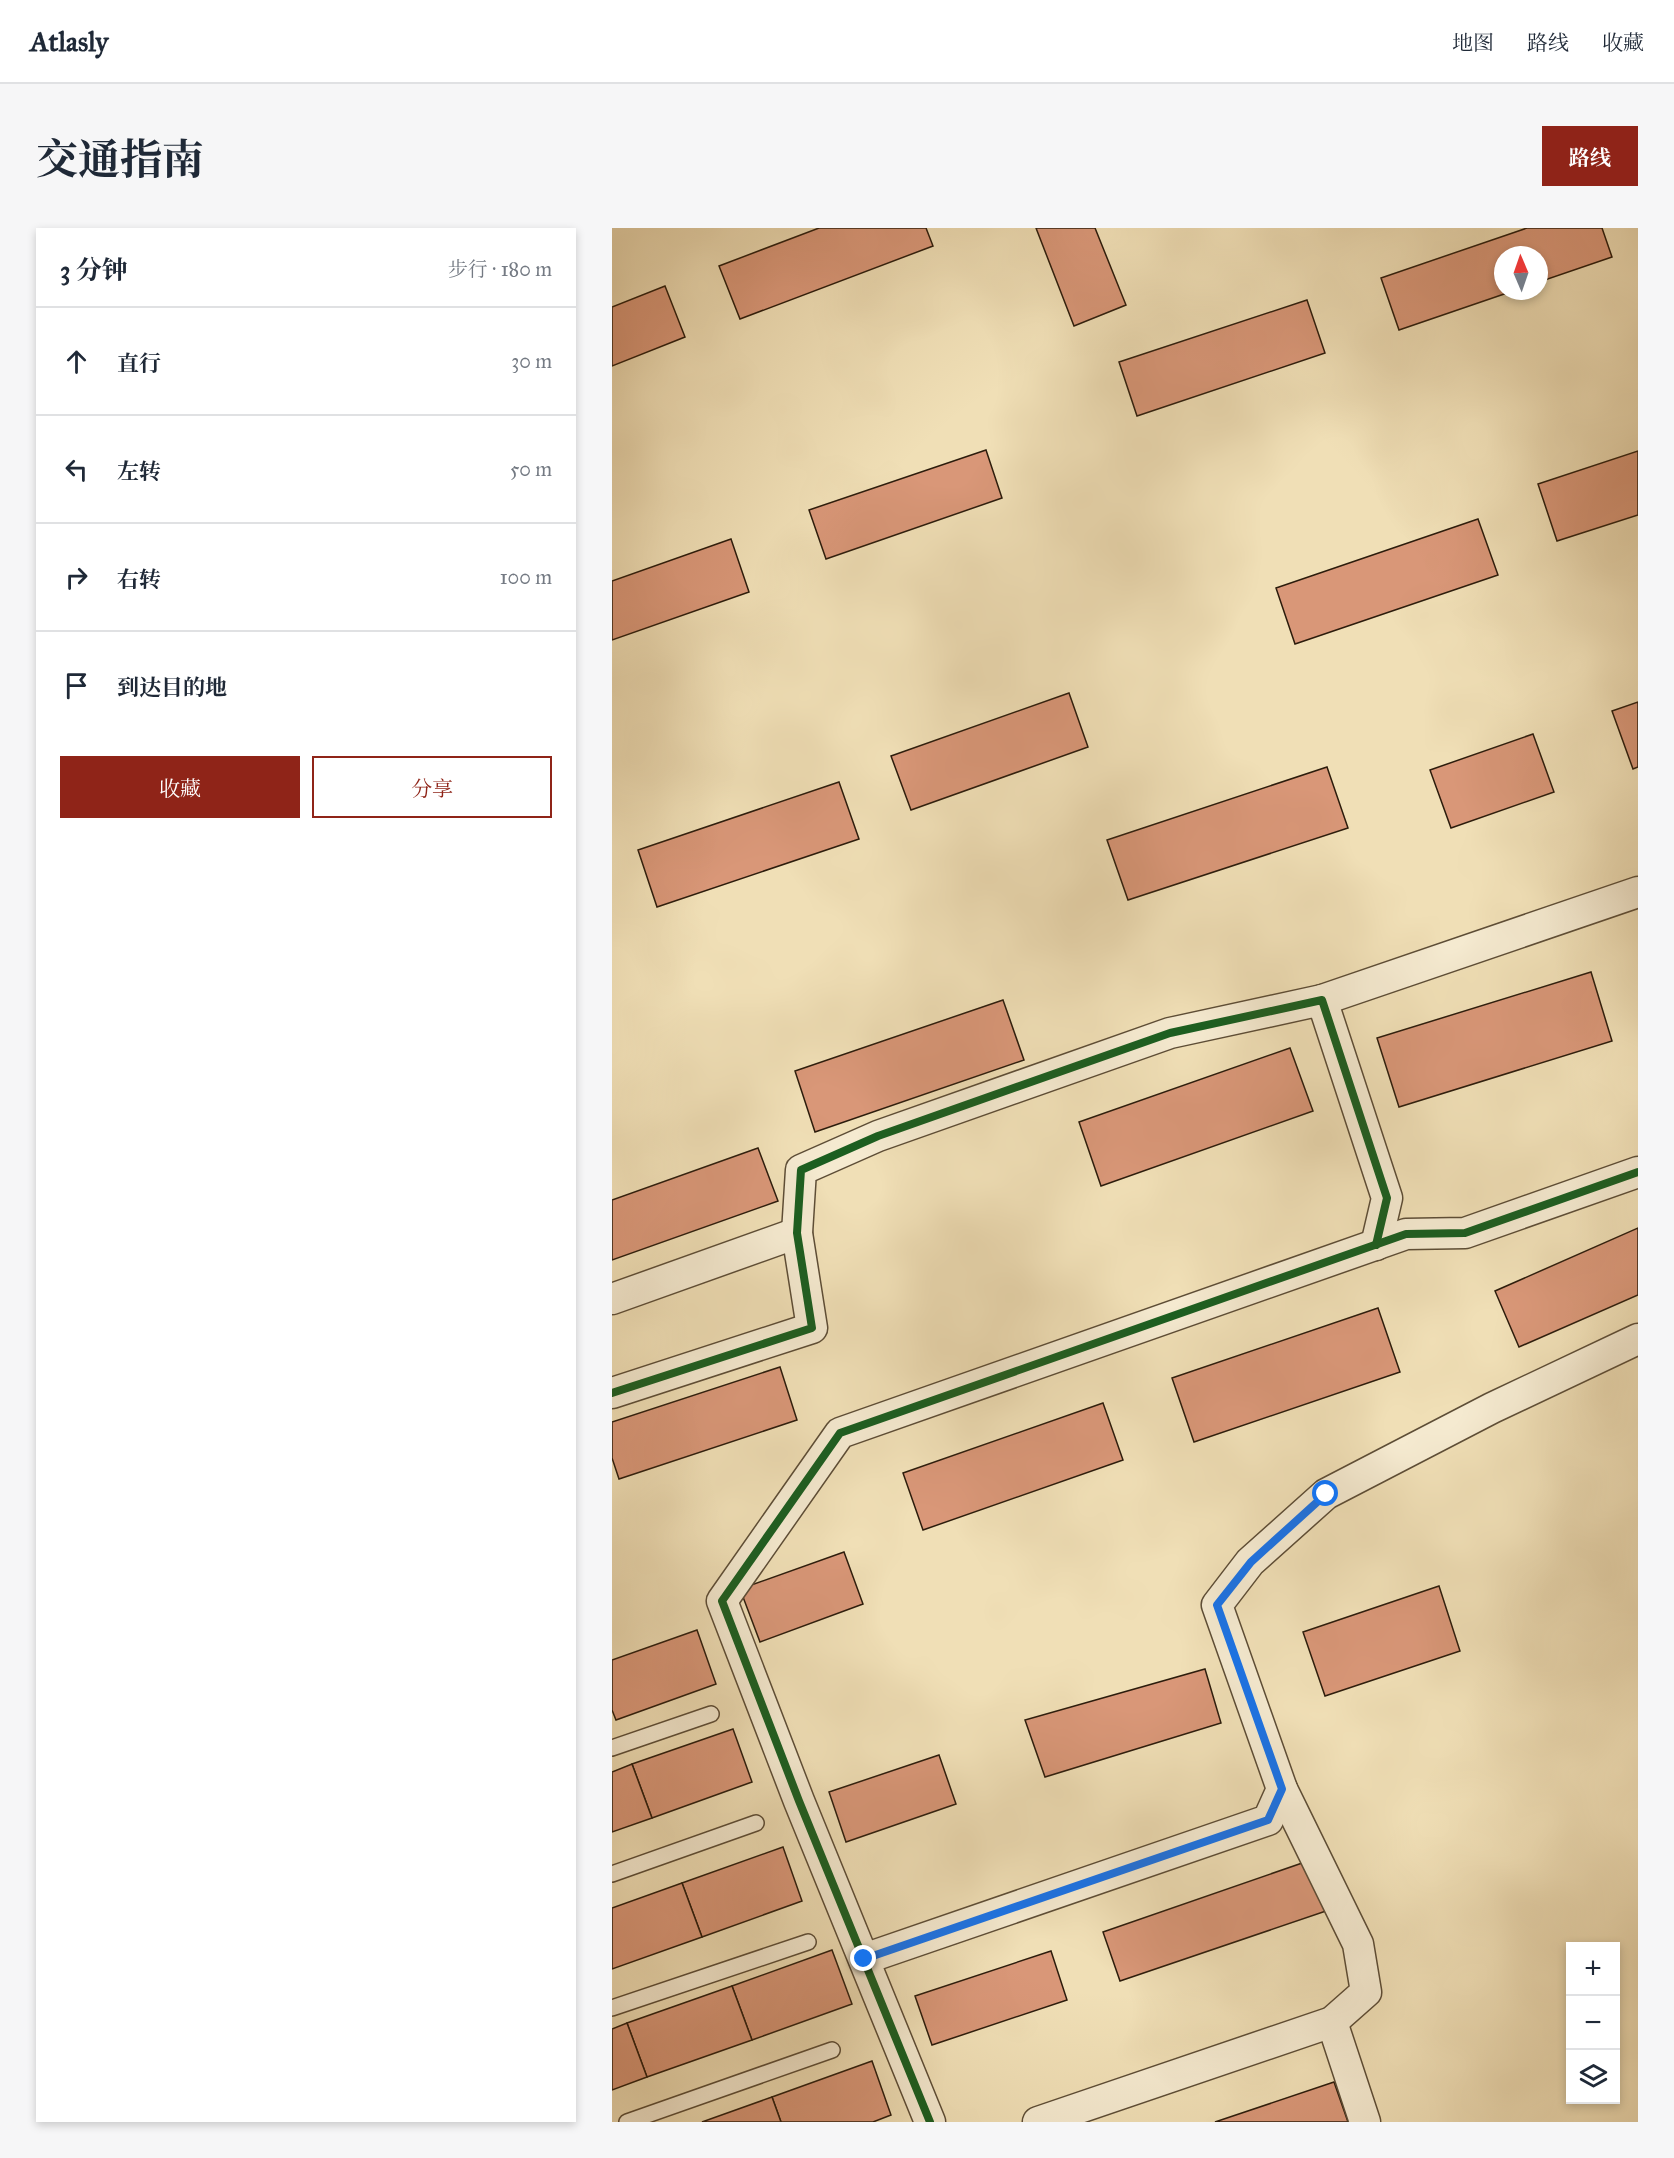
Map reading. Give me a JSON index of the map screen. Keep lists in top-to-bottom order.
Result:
{
  "north": "top",
  "page": {
    "header": "Atlasly",
    "nav": ["地图", "路线", "收藏"],
    "title": "交通指南",
    "buttons": [
      "路线",
      ["收藏", "分享"]
    ],
    "heading": ["3 分钟", "步行 · 180 m"],
    "list": [
      ["直行", "30 m"],
      ["左转", "50 m"],
      ["右转", "100 m"],
      "到达目的地"
    ],
    "map_buttons": ["+", "−"]
  }
}
